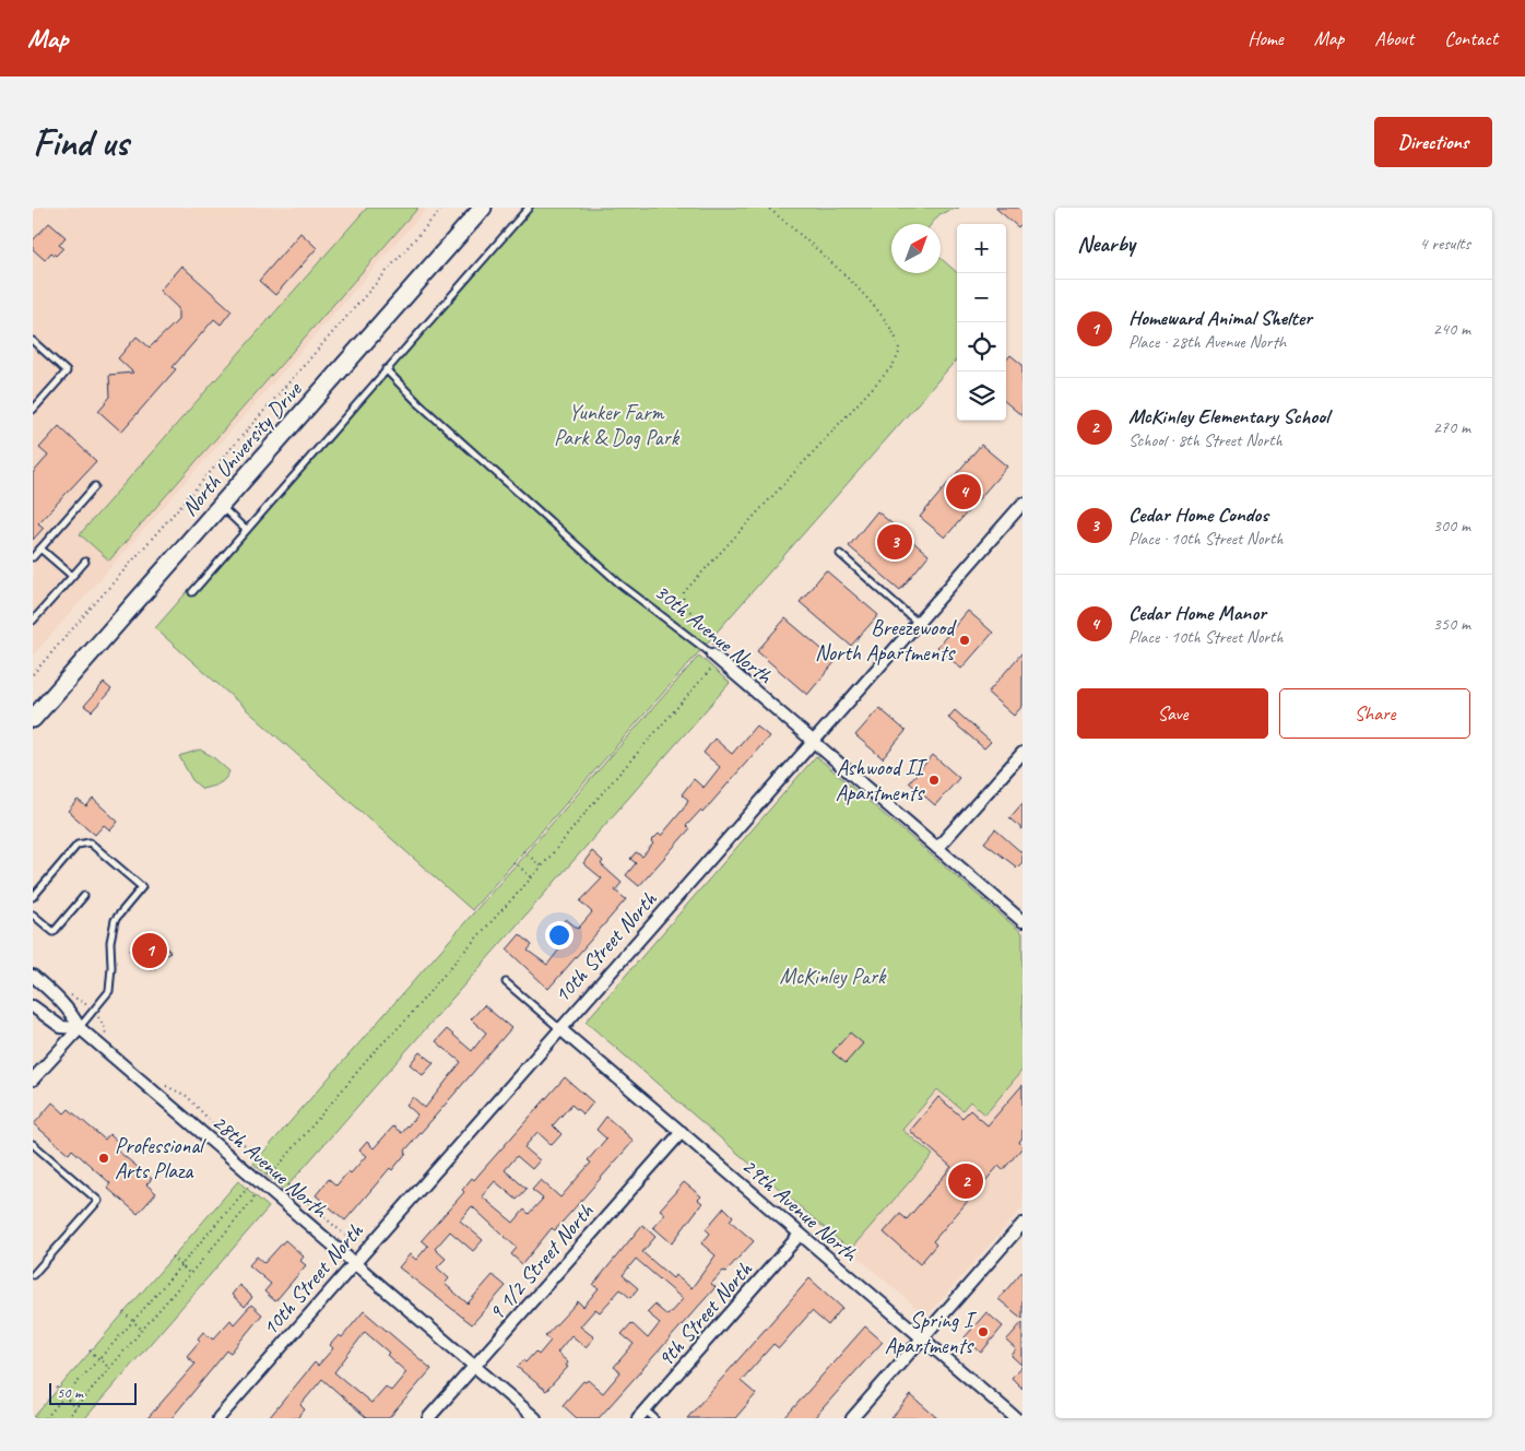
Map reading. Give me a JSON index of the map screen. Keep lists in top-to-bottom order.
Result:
{
  "streets": {
    "main road": ["North University Drive"],
    "street": [
      "30th Avenue North",
      "10th Street North",
      "28th Avenue North",
      "29th Avenue North",
      "9 1/2 Street North",
      "9th Street North"
    ]
  },
  "crossings": [
    ["30th Avenue North", "10th Street North"],
    ["10th Street North", "28th Avenue North"],
    ["10th Street North", "29th Avenue North"],
    ["28th Avenue North", "9 1/2 Street North"],
    ["29th Avenue North", "9 1/2 Street North"],
    ["29th Avenue North", "9th Street North"]
  ],
  "parks": ["Yunker Farm Park & Dog Park", "McKinley Park"],
  "places": [
    "Breezewood North Apartments",
    "Ashwood II Apartments",
    "Professional Arts Plaza",
    "Spring I Apartments"
  ],
  "scale_bar": "50 m",
  "north": "top right",
  "page": {
    "header": "Map",
    "nav": [
      "Home",
      "Map",
      "About",
      "Contact"
    ],
    "buttons": [
      "Directions",
      ["Save", "Share"]
    ],
    "title": "Find us",
    "heading": ["Nearby", "4 results"],
    "map_buttons": ["+", "−"],
    "list": [
      {
        "mark": "1",
        "name": "Homeward Animal Shelter",
        "note": "Place · 28th Avenue North",
        "value": "240 m"
      },
      {
        "mark": "2",
        "name": "McKinley Elementary School",
        "note": "School · 8th Street North",
        "value": "270 m"
      },
      {
        "mark": "3",
        "name": "Cedar Home Condos",
        "note": "Place · 10th Street North",
        "value": "300 m"
      },
      {
        "mark": "4",
        "name": "Cedar Home Manor",
        "note": "Place · 10th Street North",
        "value": "350 m"
      }
    ],
    "pins": [
      "4",
      "3",
      "1",
      "2"
    ],
    "scale": "50 m"
  }
}
